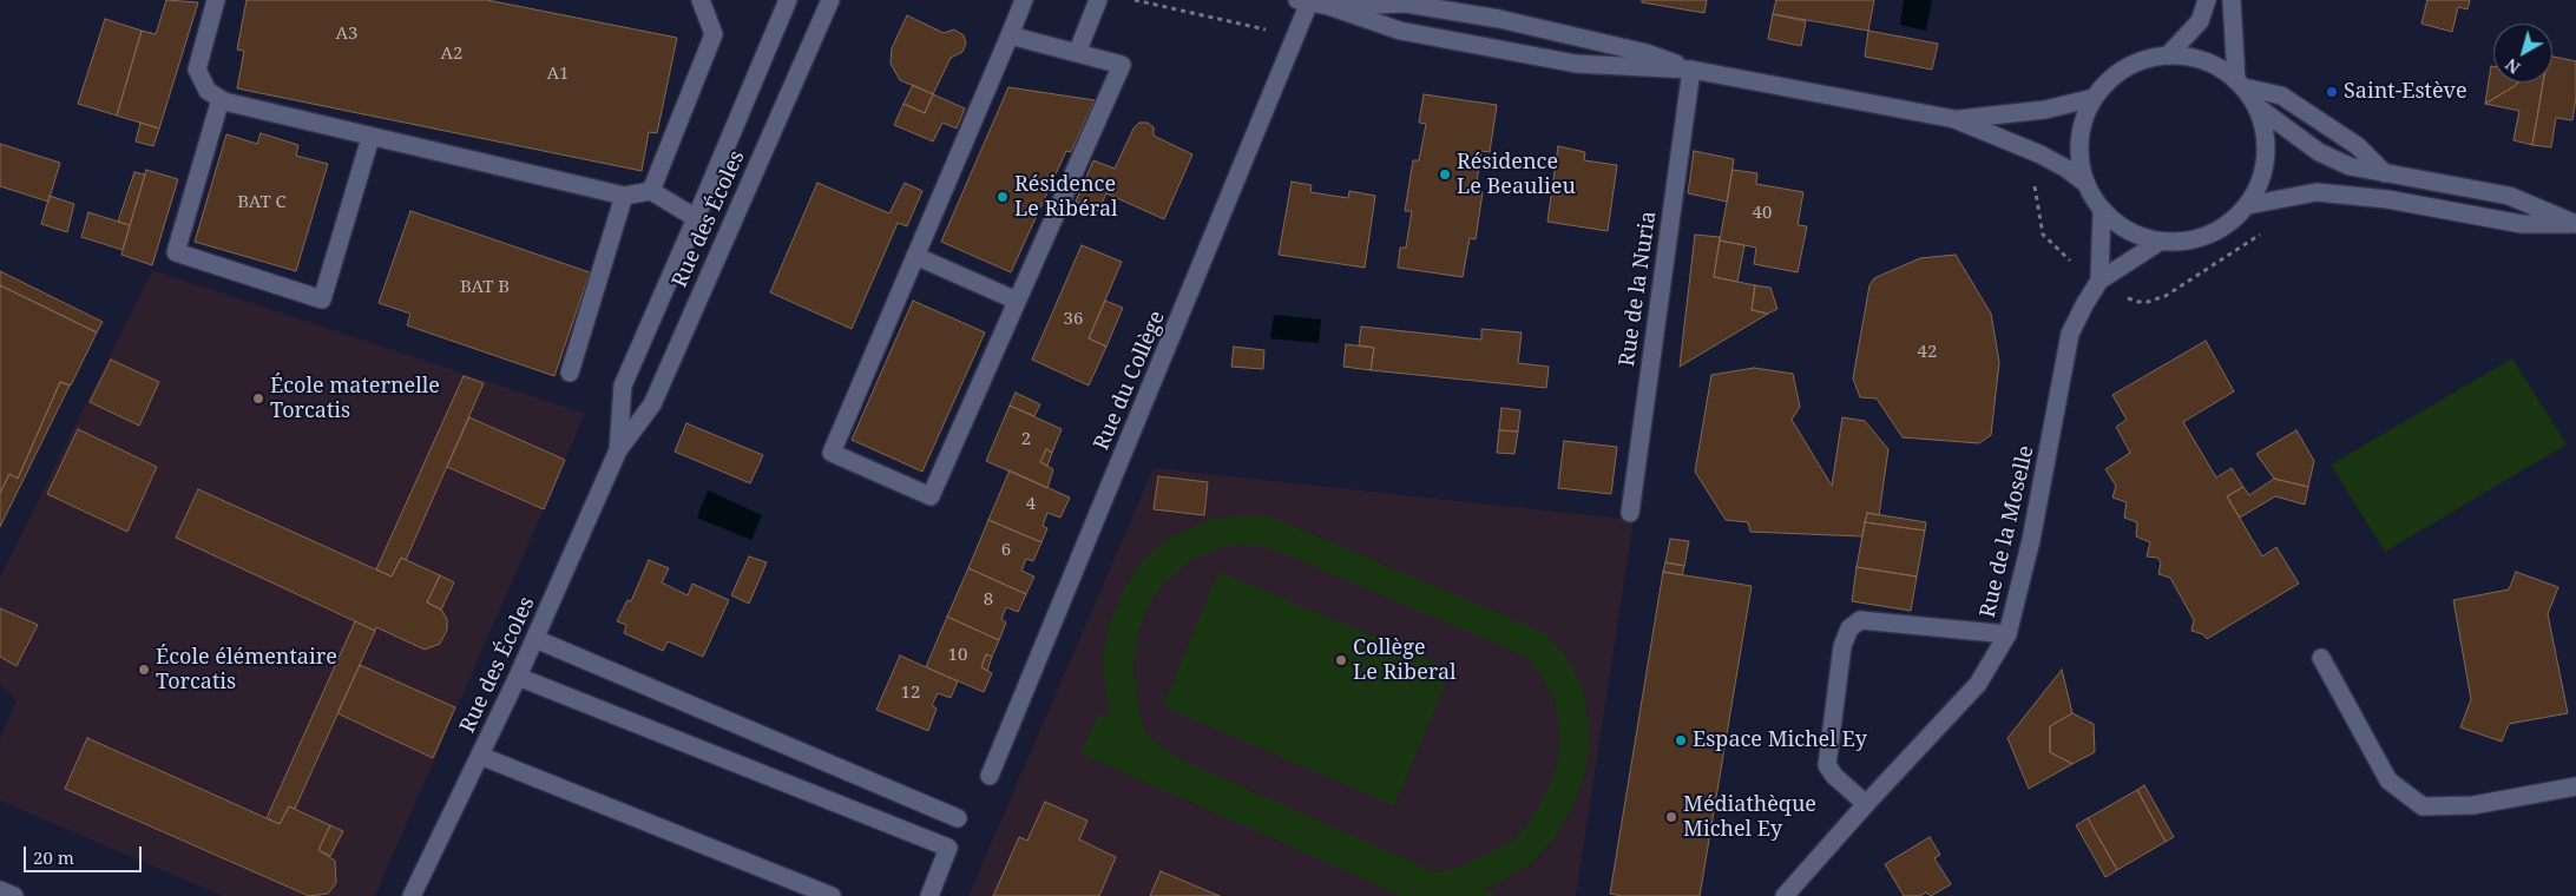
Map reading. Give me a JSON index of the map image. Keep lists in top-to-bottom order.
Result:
{
  "streets": {
    "street": [
      "Rue des Écoles",
      "Rue de la Nuria",
      "Rue du Collège",
      "Rue de la Moselle"
    ]
  },
  "places": [
    "Saint-Estève",
    "Résidence Le Beaulieu",
    "Résidence Le Ribéral",
    "École maternelle Torcatis",
    "Collège Le Riberal",
    "École élémentaire Torcatis",
    "Espace Michel Ey",
    "Médiathèque Michel Ey"
  ],
  "house_numbers": [
    "A3",
    "A2",
    "A1",
    "BAT C",
    "40",
    "BAT B",
    "36",
    "42",
    "2",
    "4",
    "6",
    "8",
    "10",
    "12"
  ],
  "scale_bar": "20 m",
  "north": "bottom left"
}
